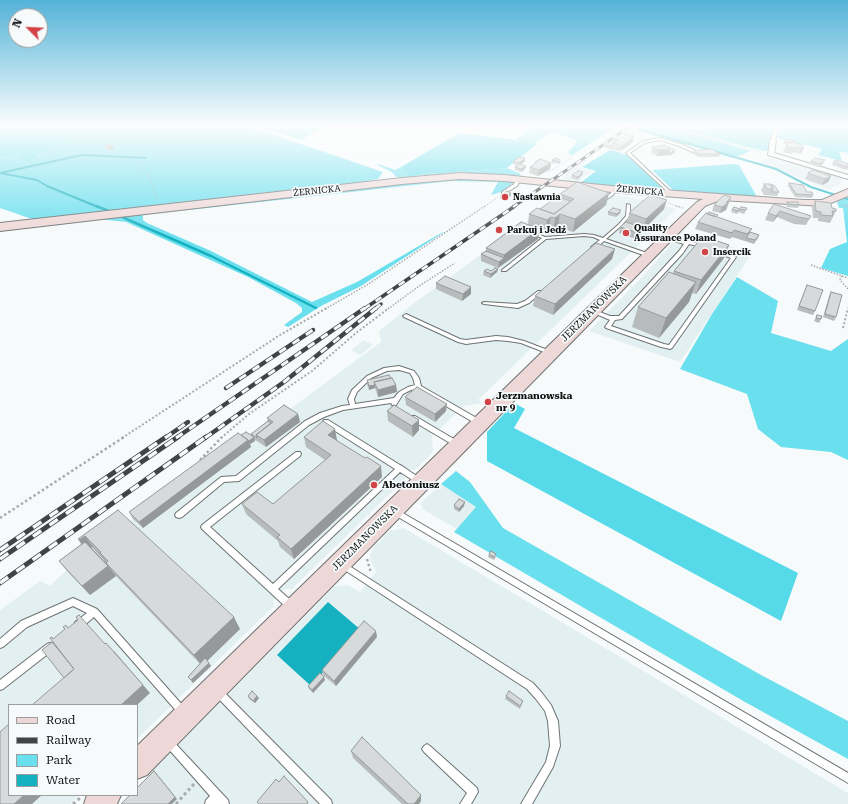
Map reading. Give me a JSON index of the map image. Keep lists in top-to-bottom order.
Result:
{
  "streets": {
    "street": ["ŻERNICKA", "JERZMANOWSKA"]
  },
  "crossings": [
    ["ŻERNICKA", "JERZMANOWSKA"]
  ],
  "places": [
    "Nastawnia",
    "Parkuj i Jedź",
    "Quality Assurance Poland",
    "Insercik",
    "Jerzmanowska nr 9",
    "Abetoniusz"
  ],
  "legend": [
    "Road",
    "Railway",
    "Park",
    "Water"
  ],
  "north": "top left"
}
